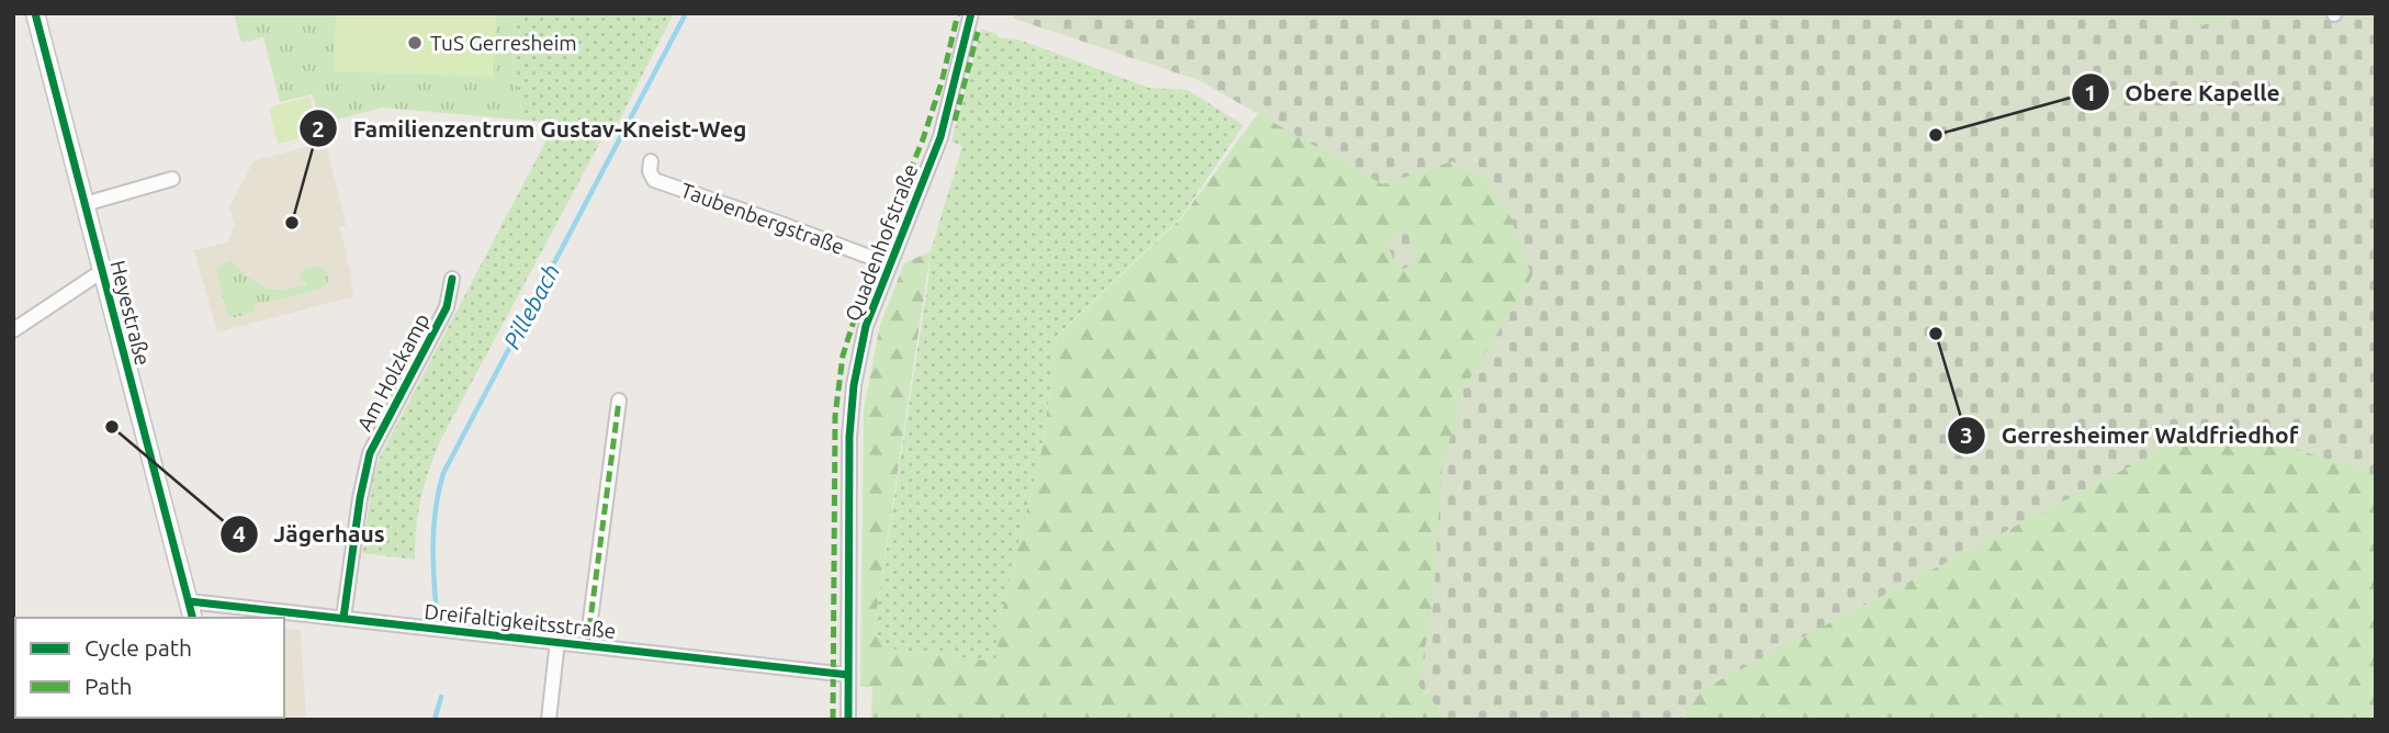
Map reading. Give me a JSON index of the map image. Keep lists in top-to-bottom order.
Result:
{
  "streets": {
    "street": [
      "Taubenbergstraße",
      "Quadenhofstraße",
      "Heyestraße",
      "Am Holzkamp",
      "Dreifaltigkeitsstraße"
    ]
  },
  "crossings": [
    ["Taubenbergstraße", "Quadenhofstraße"],
    ["Quadenhofstraße", "Dreifaltigkeitsstraße"],
    ["Heyestraße", "Dreifaltigkeitsstraße"],
    ["Am Holzkamp", "Dreifaltigkeitsstraße"]
  ],
  "water": ["Pillebach"],
  "places": [
    "TuS Gerresheim",
    "Obere Kapelle",
    "Familienzentrum Gustav-Kneist-Weg",
    "Gerresheimer Waldfriedhof",
    "Jägerhaus"
  ],
  "legend": ["Cycle path", "Path"]
}
